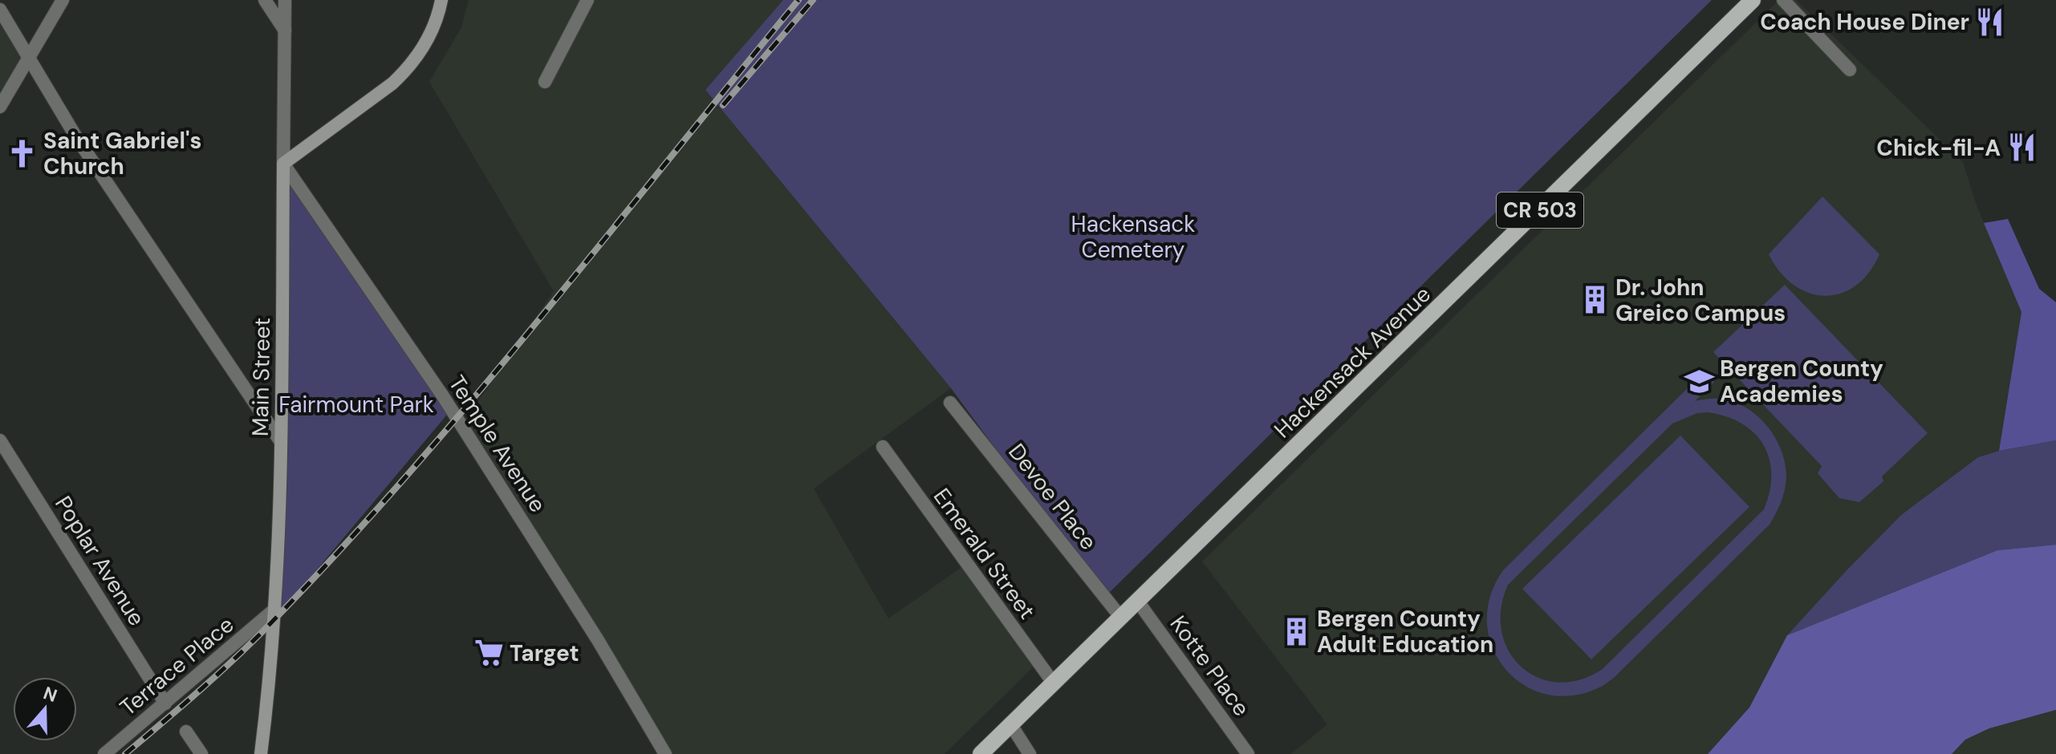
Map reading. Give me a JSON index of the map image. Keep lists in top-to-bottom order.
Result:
{
  "streets": {
    "main road": ["CR 503", "Hackensack Avenue", "Main Street"],
    "street": [
      "Temple Avenue",
      "Devoe Place",
      "Emerald Street",
      "Poplar Avenue",
      "Terrace Place",
      "Kotte Place"
    ]
  },
  "crossings": [
    ["Hackensack Avenue", "Devoe Place"],
    ["Hackensack Avenue", "Emerald Street"],
    ["Hackensack Avenue", "Kotte Place"],
    ["Main Street", "Temple Avenue"],
    ["Main Street", "Terrace Place"],
    ["Poplar Avenue", "Terrace Place"]
  ],
  "parks": ["Hackensack Cemetery", "Fairmount Park"],
  "places": {
    "restaurant": ["Coach House Diner", "Chick-fil-A"],
    "church": ["Saint Gabriel's Church"],
    "building": ["Dr. John Greico Campus", "Bergen County Adult Education"],
    "school or university": ["Bergen County Academies"],
    "supermarket": ["Target"]
  },
  "north": "top"
}
